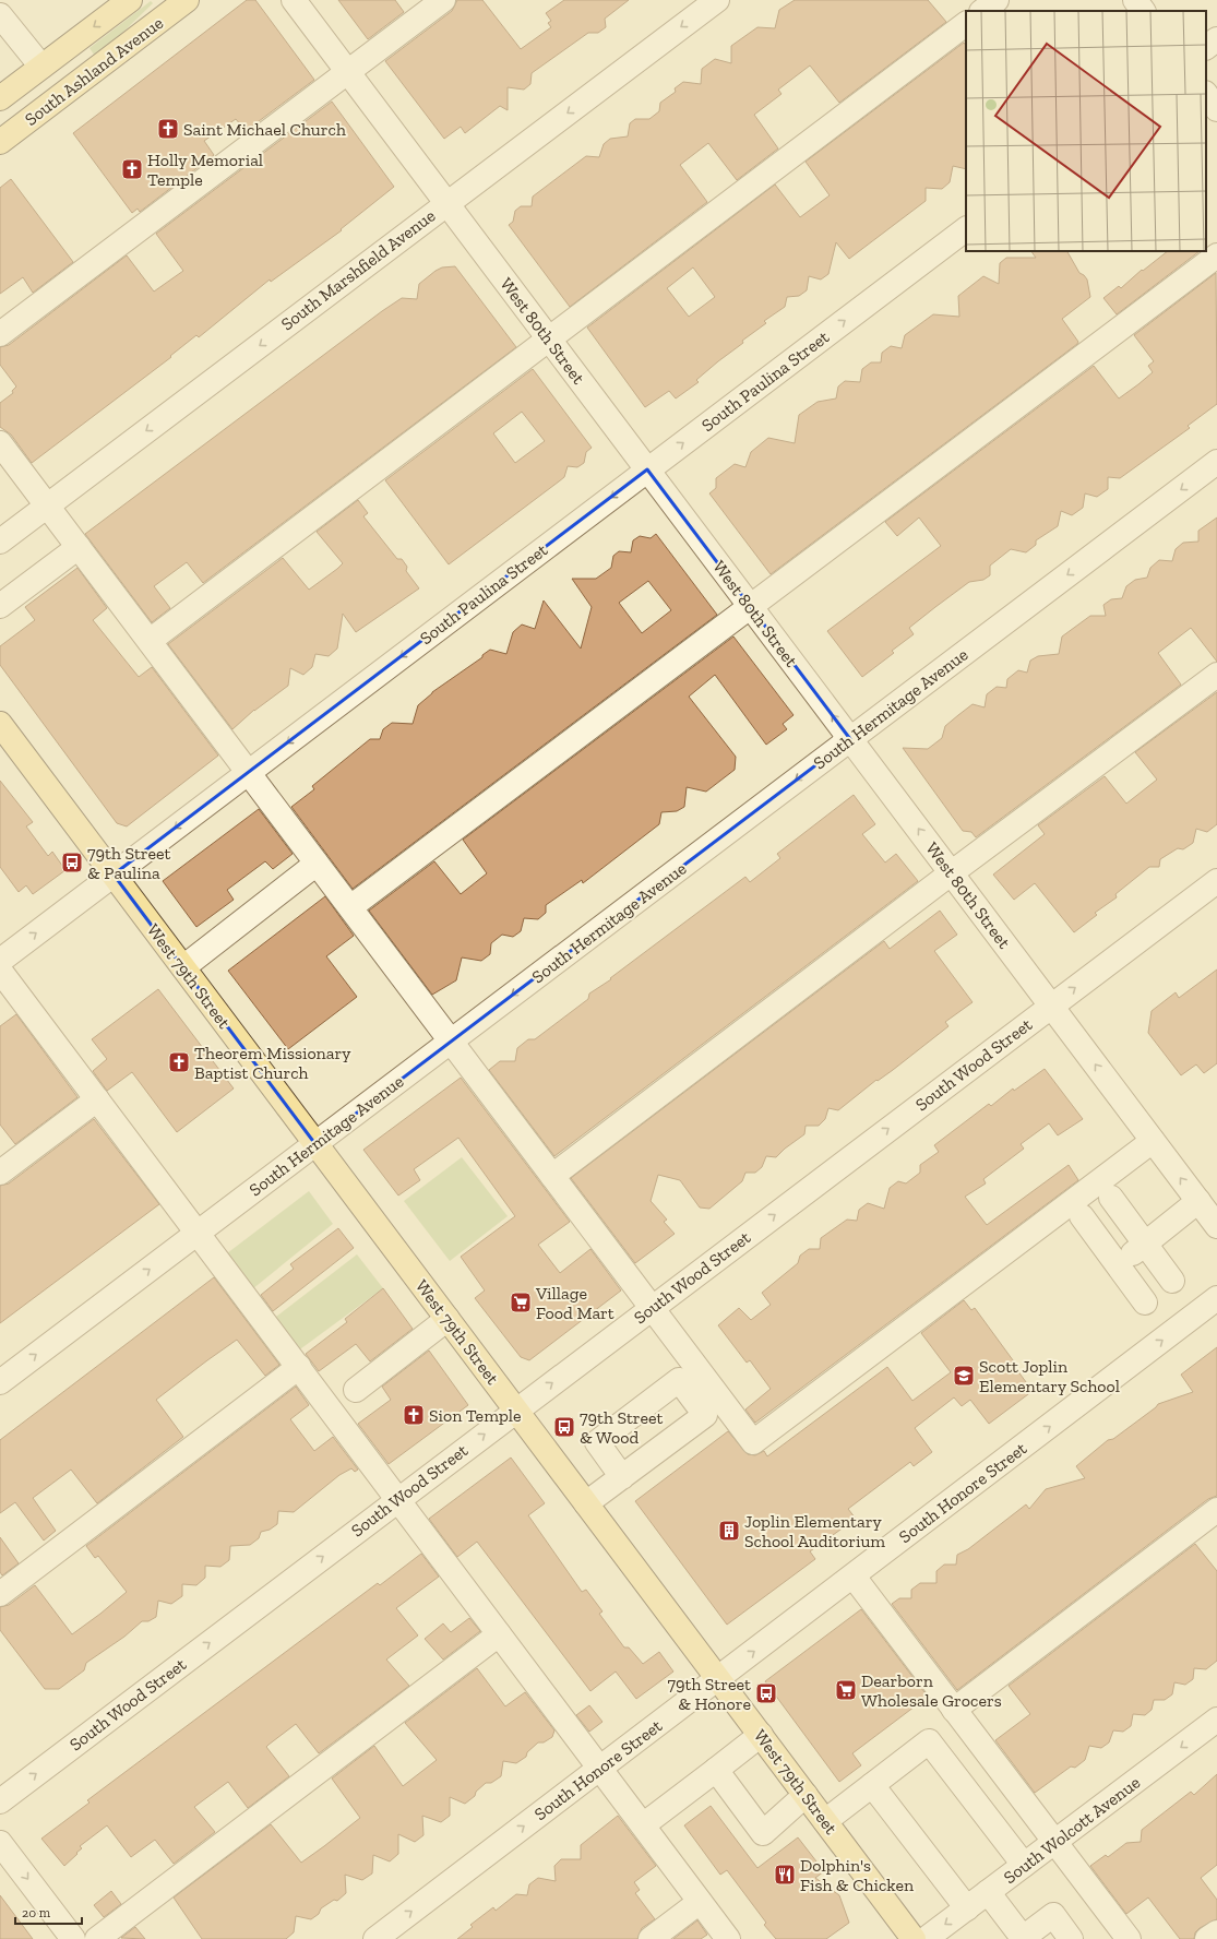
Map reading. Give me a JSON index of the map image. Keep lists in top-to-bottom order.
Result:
{
  "streets": {
    "main road": ["South Ashland Avenue", "West 79th Street"],
    "street": [
      "South Marshfield Avenue",
      "West 80th Street",
      "South Paulina Street",
      "South Hermitage Avenue",
      "South Wood Street",
      "South Honore Street",
      "South Wolcott Avenue"
    ]
  },
  "crossings": [
    ["South Marshfield Avenue", "West 80th Street"],
    ["West 80th Street", "South Paulina Street"],
    ["West 80th Street", "South Hermitage Avenue"],
    ["West 80th Street", "South Wood Street"],
    ["South Paulina Street", "West 79th Street"],
    ["South Hermitage Avenue", "West 79th Street"],
    ["West 79th Street", "South Wood Street"],
    ["West 79th Street", "South Honore Street"]
  ],
  "one_way": ["West 80th Street"],
  "places": {
    "church": [
      "Saint Michael Church",
      "Holly Memorial Temple",
      "Theorem Missionary Baptist Church",
      "Sion Temple"
    ],
    "bus stop": ["79th Street & Paulina", "79th Street & Wood", "79th Street & Honore"],
    "supermarket": ["Village Food Mart", "Dearborn Wholesale Grocers"],
    "school or university": ["Scott Joplin Elementary School"],
    "building": ["Joplin Elementary School Auditorium"],
    "restaurant": ["Dolphin's Fish & Chicken"]
  },
  "scale_bar": "20 m"
}
